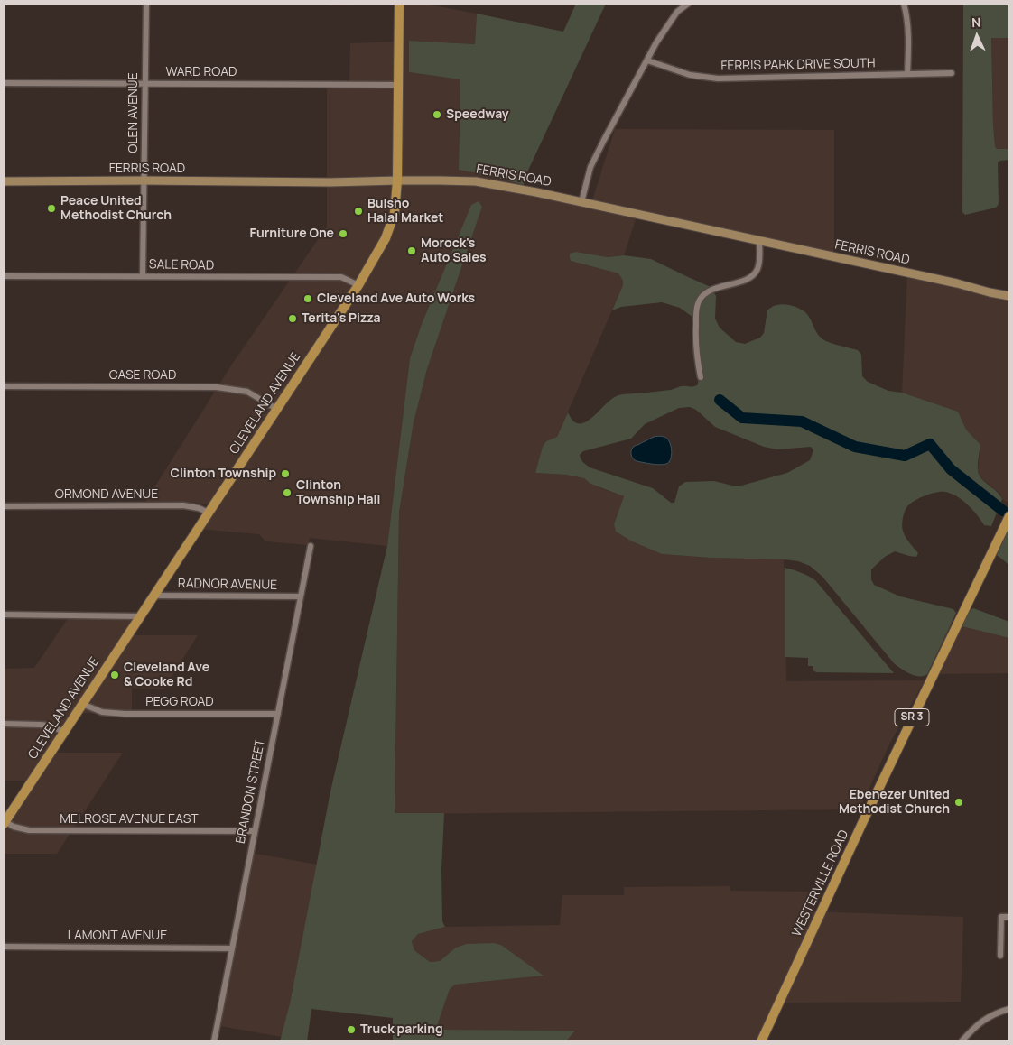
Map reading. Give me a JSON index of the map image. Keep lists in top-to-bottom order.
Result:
{
  "streets": {
    "main road": [
      "FERRIS ROAD",
      "CLEVELAND AVENUE",
      "SR 3",
      "WESTERVILLE ROAD"
    ],
    "street": [
      "FERRIS PARK DRIVE SOUTH",
      "WARD ROAD",
      "OLEN AVENUE",
      "SALE ROAD",
      "CASE ROAD",
      "ORMOND AVENUE",
      "RADNOR AVENUE",
      "PEGG ROAD",
      "BRANDON STREET",
      "MELROSE AVENUE EAST",
      "LAMONT AVENUE"
    ]
  },
  "crossings": [
    ["WARD ROAD", "OLEN AVENUE"],
    ["WARD ROAD", "CLEVELAND AVENUE"],
    ["OLEN AVENUE", "FERRIS ROAD"],
    ["OLEN AVENUE", "SALE ROAD"],
    ["FERRIS ROAD", "CLEVELAND AVENUE"],
    ["SALE ROAD", "CLEVELAND AVENUE"],
    ["CASE ROAD", "CLEVELAND AVENUE"],
    ["CLEVELAND AVENUE", "ORMOND AVENUE"],
    ["CLEVELAND AVENUE", "RADNOR AVENUE"],
    ["CLEVELAND AVENUE", "PEGG ROAD"],
    ["CLEVELAND AVENUE", "MELROSE AVENUE EAST"],
    ["RADNOR AVENUE", "BRANDON STREET"],
    ["PEGG ROAD", "BRANDON STREET"],
    ["BRANDON STREET", "MELROSE AVENUE EAST"],
    ["BRANDON STREET", "LAMONT AVENUE"]
  ],
  "places": [
    "Speedway",
    "Peace United Methodist Church",
    "Bulsho Halal Market",
    "Furniture One",
    "Morock's Auto Sales",
    "Cleveland Ave Auto Works",
    "Terita's Pizza",
    "Clinton Township",
    "Clinton Township Hall",
    "Cleveland Ave & Cooke Rd",
    "Ebenezer United Methodist Church",
    "Truck parking"
  ],
  "north": "top"
}
